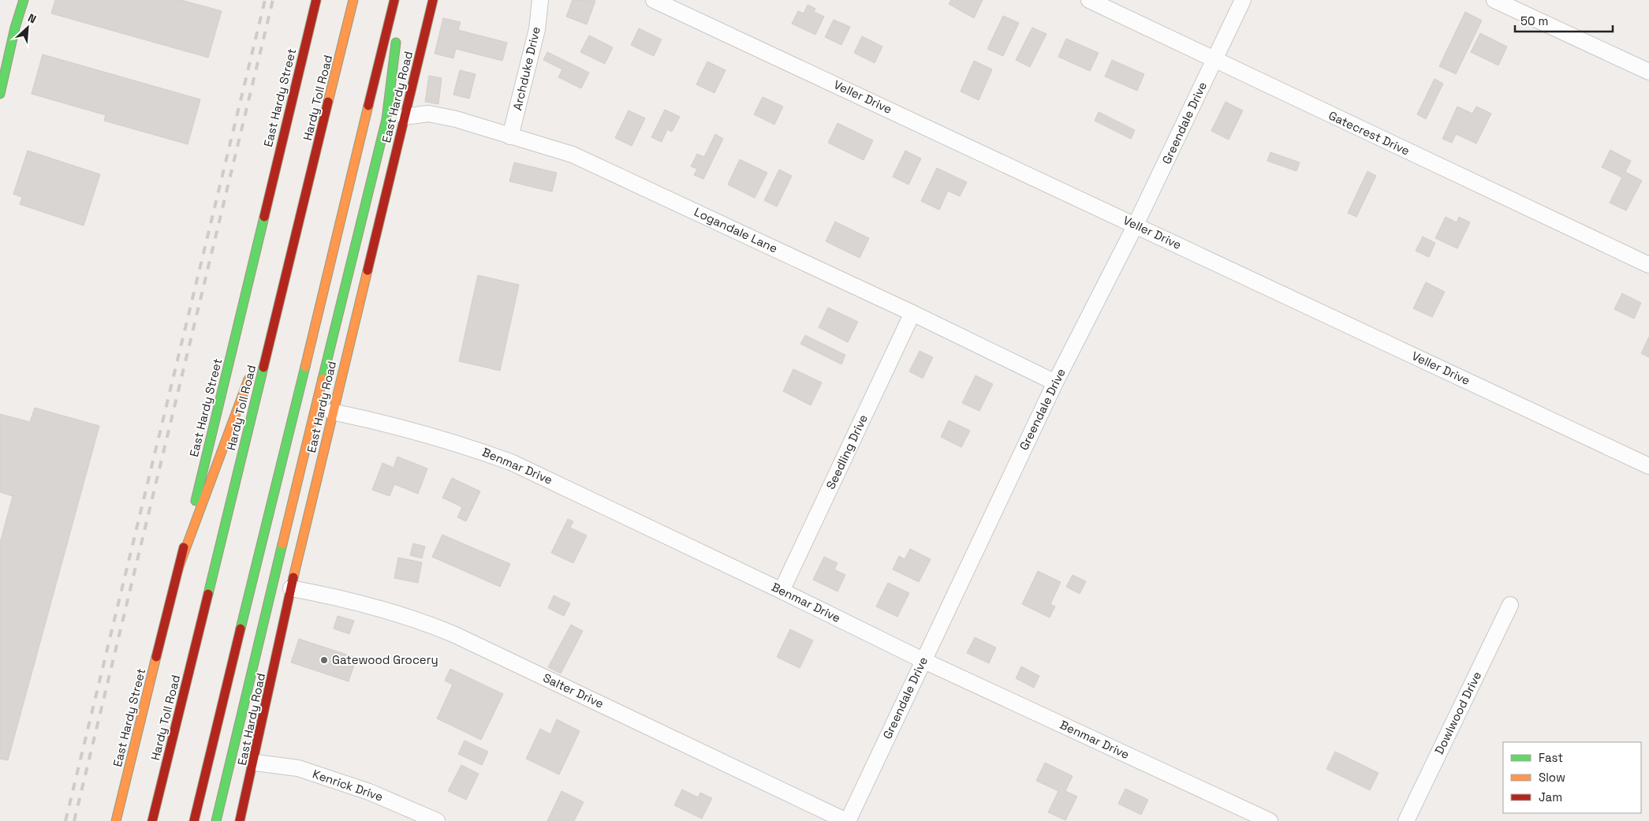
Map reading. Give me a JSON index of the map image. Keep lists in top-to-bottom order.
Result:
{
  "streets": {
    "main road": ["East Hardy Road", "East Hardy Street", "Hardy Toll Road"],
    "street": [
      "Archduke Drive",
      "Veller Drive",
      "Greendale Drive",
      "Gatecrest Drive",
      "Logandale Lane",
      "Seedling Drive",
      "Benmar Drive",
      "Salter Drive",
      "Dowlwood Drive",
      "Kenrick Drive"
    ]
  },
  "crossings": [
    ["Archduke Drive", "Logandale Lane"],
    ["East Hardy Road", "Logandale Lane"],
    ["East Hardy Road", "Benmar Drive"],
    ["East Hardy Road", "Salter Drive"],
    ["East Hardy Road", "Kenrick Drive"],
    ["Veller Drive", "Greendale Drive"],
    ["Greendale Drive", "Gatecrest Drive"],
    ["Greendale Drive", "Logandale Lane"],
    ["Greendale Drive", "Benmar Drive"],
    ["Greendale Drive", "Salter Drive"],
    ["Logandale Lane", "Seedling Drive"],
    ["Seedling Drive", "Benmar Drive"]
  ],
  "places": ["Gatewood Grocery"],
  "legend": ["Fast", "Slow", "Jam"],
  "scale_bar": "50 m",
  "north": "top right"
}
